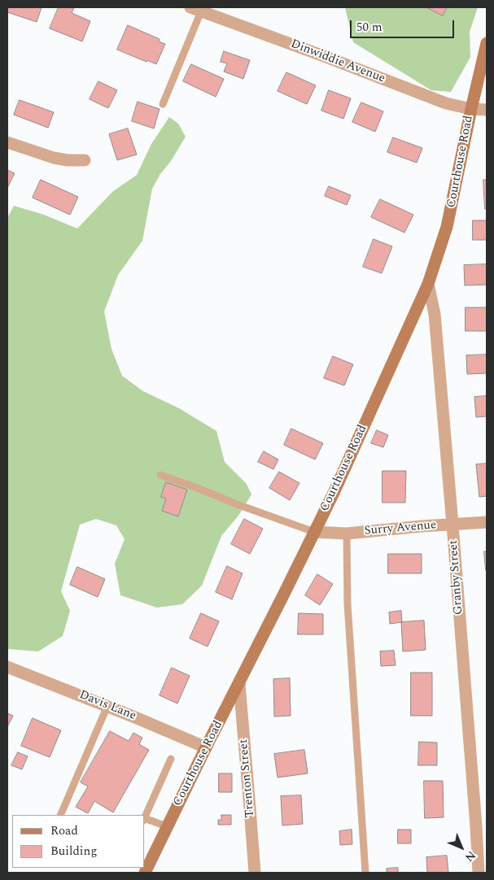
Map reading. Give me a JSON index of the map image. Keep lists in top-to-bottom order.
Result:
{
  "streets": {
    "street": [
      "Dinwiddie Avenue",
      "Courthouse Road",
      "Surry Avenue",
      "Granby Street",
      "Davis Lane",
      "Trenton Street"
    ]
  },
  "crossings": [
    ["Dinwiddie Avenue", "Courthouse Road"],
    ["Courthouse Road", "Surry Avenue"],
    ["Courthouse Road", "Granby Street"],
    ["Courthouse Road", "Davis Lane"],
    ["Courthouse Road", "Trenton Street"],
    ["Surry Avenue", "Granby Street"]
  ],
  "legend": ["Road", "Building"],
  "scale_bar": "50 m",
  "north": "bottom right"
}
